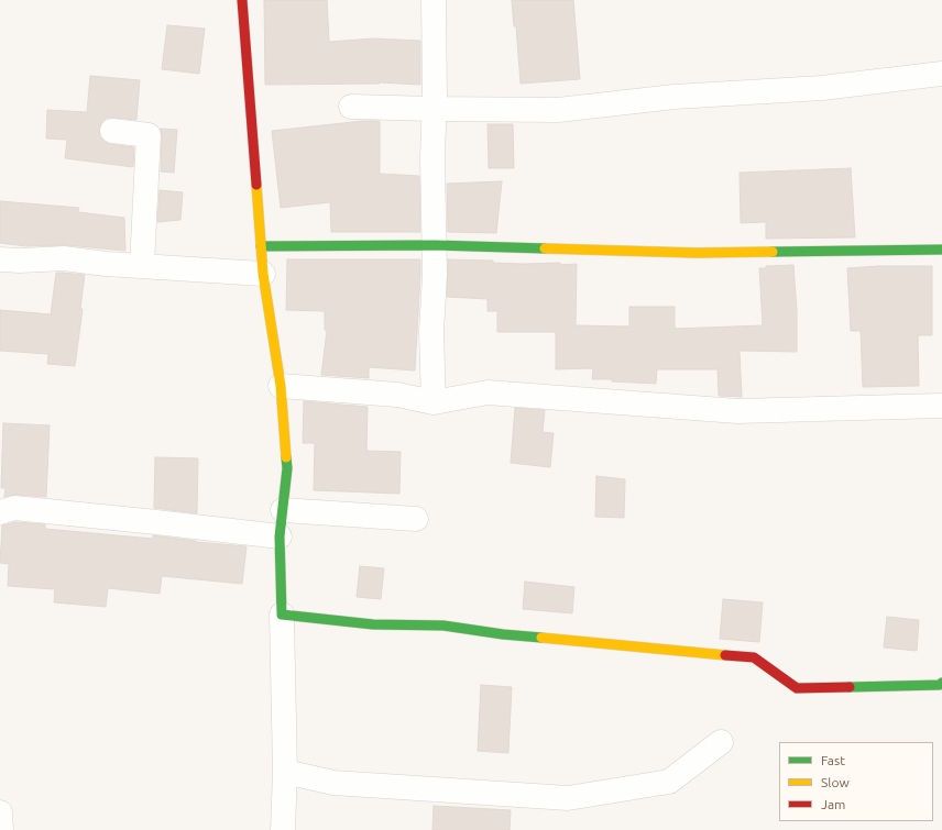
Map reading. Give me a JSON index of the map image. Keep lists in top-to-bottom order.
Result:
{
  "legend": ["Fast", "Slow", "Jam"]
}
